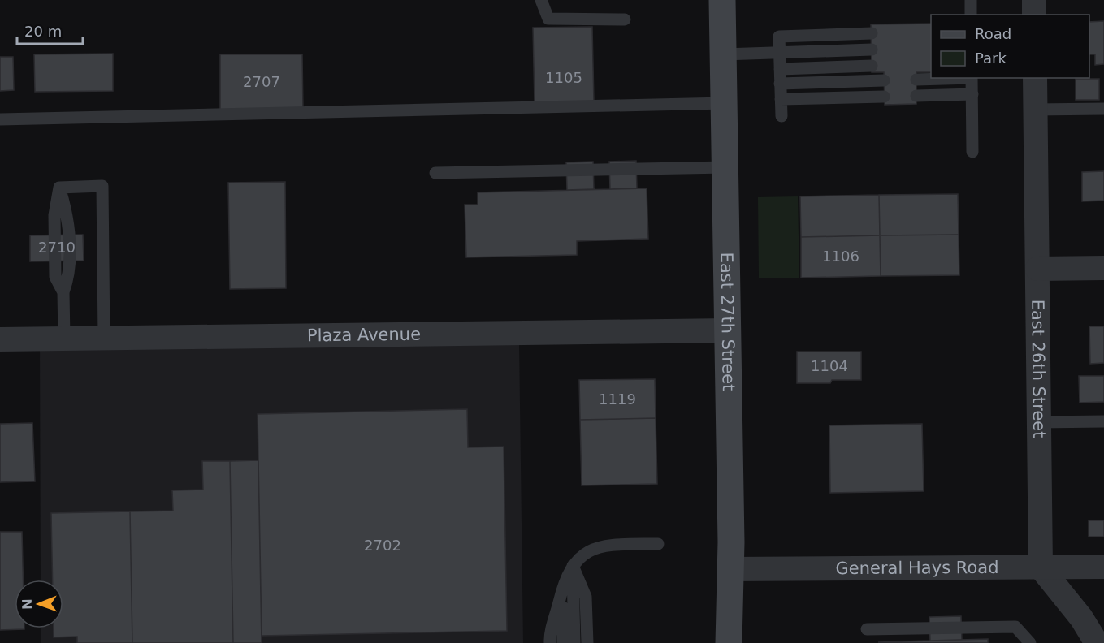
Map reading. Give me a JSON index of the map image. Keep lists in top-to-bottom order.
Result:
{
  "streets": {
    "main road": ["East 27th Street"],
    "street": ["Plaza Avenue", "East 26th Street", "General Hays Road"]
  },
  "crossings": [
    ["East 27th Street", "Plaza Avenue"],
    ["East 27th Street", "General Hays Road"],
    ["East 26th Street", "General Hays Road"]
  ],
  "house_numbers": [
    "1105",
    "2707",
    "2710",
    "1106",
    "1104",
    "1119",
    "2702"
  ],
  "legend": ["Road", "Park"],
  "scale_bar": "20 m",
  "north": "left"
}
